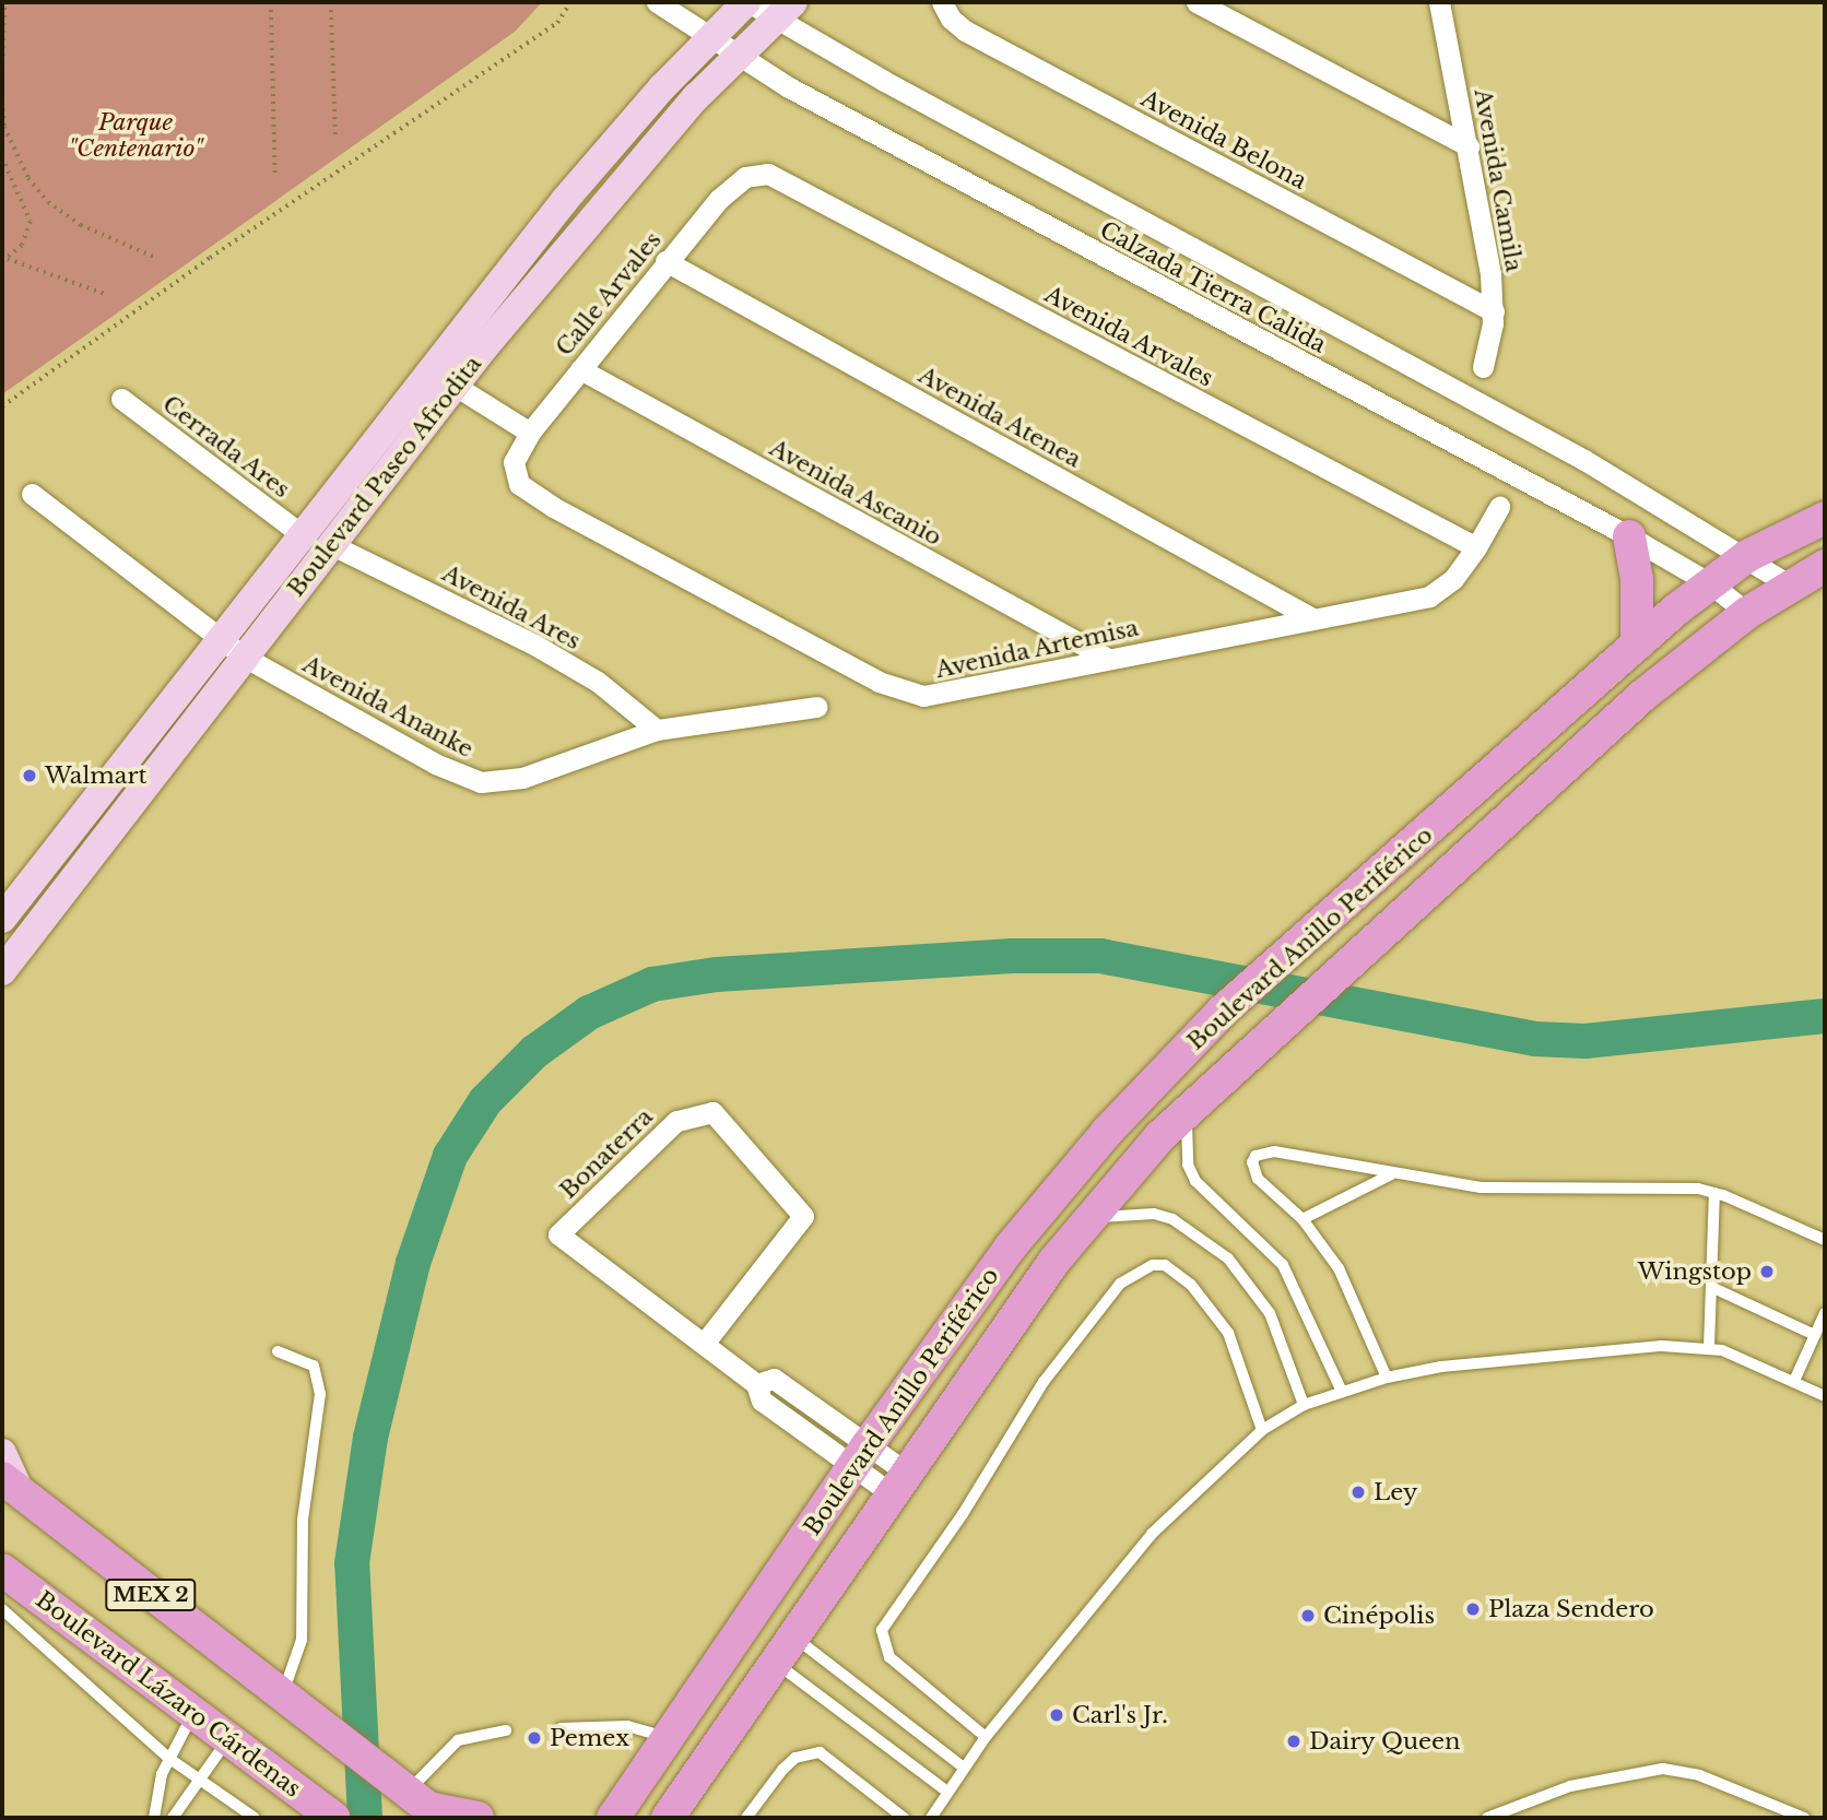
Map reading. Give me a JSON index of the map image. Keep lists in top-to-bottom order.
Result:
{
  "streets": {
    "main road": ["Boulevard Anillo Periférico", "MEX 2", "Boulevard Lázaro Cárdenas"],
    "street": [
      "Avenida Belona",
      "Avenida Camila",
      "Calzada Tierra Calida",
      "Calle Arvales",
      "Avenida Arvales",
      "Avenida Atenea",
      "Cerrada Ares",
      "Boulevard Paseo Afrodita",
      "Avenida Ascanio",
      "Avenida Ares",
      "Avenida Artemisa",
      "Avenida Ananke",
      "Bonaterra"
    ]
  },
  "crossings": [
    ["Avenida Belona", "Avenida Camila"],
    ["Calzada Tierra Calida", "Boulevard Paseo Afrodita"],
    ["Calzada Tierra Calida", "Boulevard Anillo Periférico"],
    ["Calle Arvales", "Avenida Arvales"],
    ["Calle Arvales", "Avenida Atenea"],
    ["Calle Arvales", "Avenida Ascanio"],
    ["Calle Arvales", "Avenida Artemisa"],
    ["Avenida Arvales", "Avenida Artemisa"],
    ["Avenida Atenea", "Avenida Artemisa"],
    ["Cerrada Ares", "Boulevard Paseo Afrodita"],
    ["Boulevard Paseo Afrodita", "Avenida Ares"],
    ["Boulevard Paseo Afrodita", "Avenida Ananke"],
    ["Avenida Ascanio", "Avenida Artemisa"],
    ["Avenida Ares", "Avenida Ananke"]
  ],
  "parks": ["Parque \"Centenario\""],
  "places": [
    "Walmart",
    "Wingstop",
    "Ley",
    "Plaza Sendero",
    "Cinépolis",
    "Carl's Jr.",
    "Pemex",
    "Dairy Queen"
  ]
}
